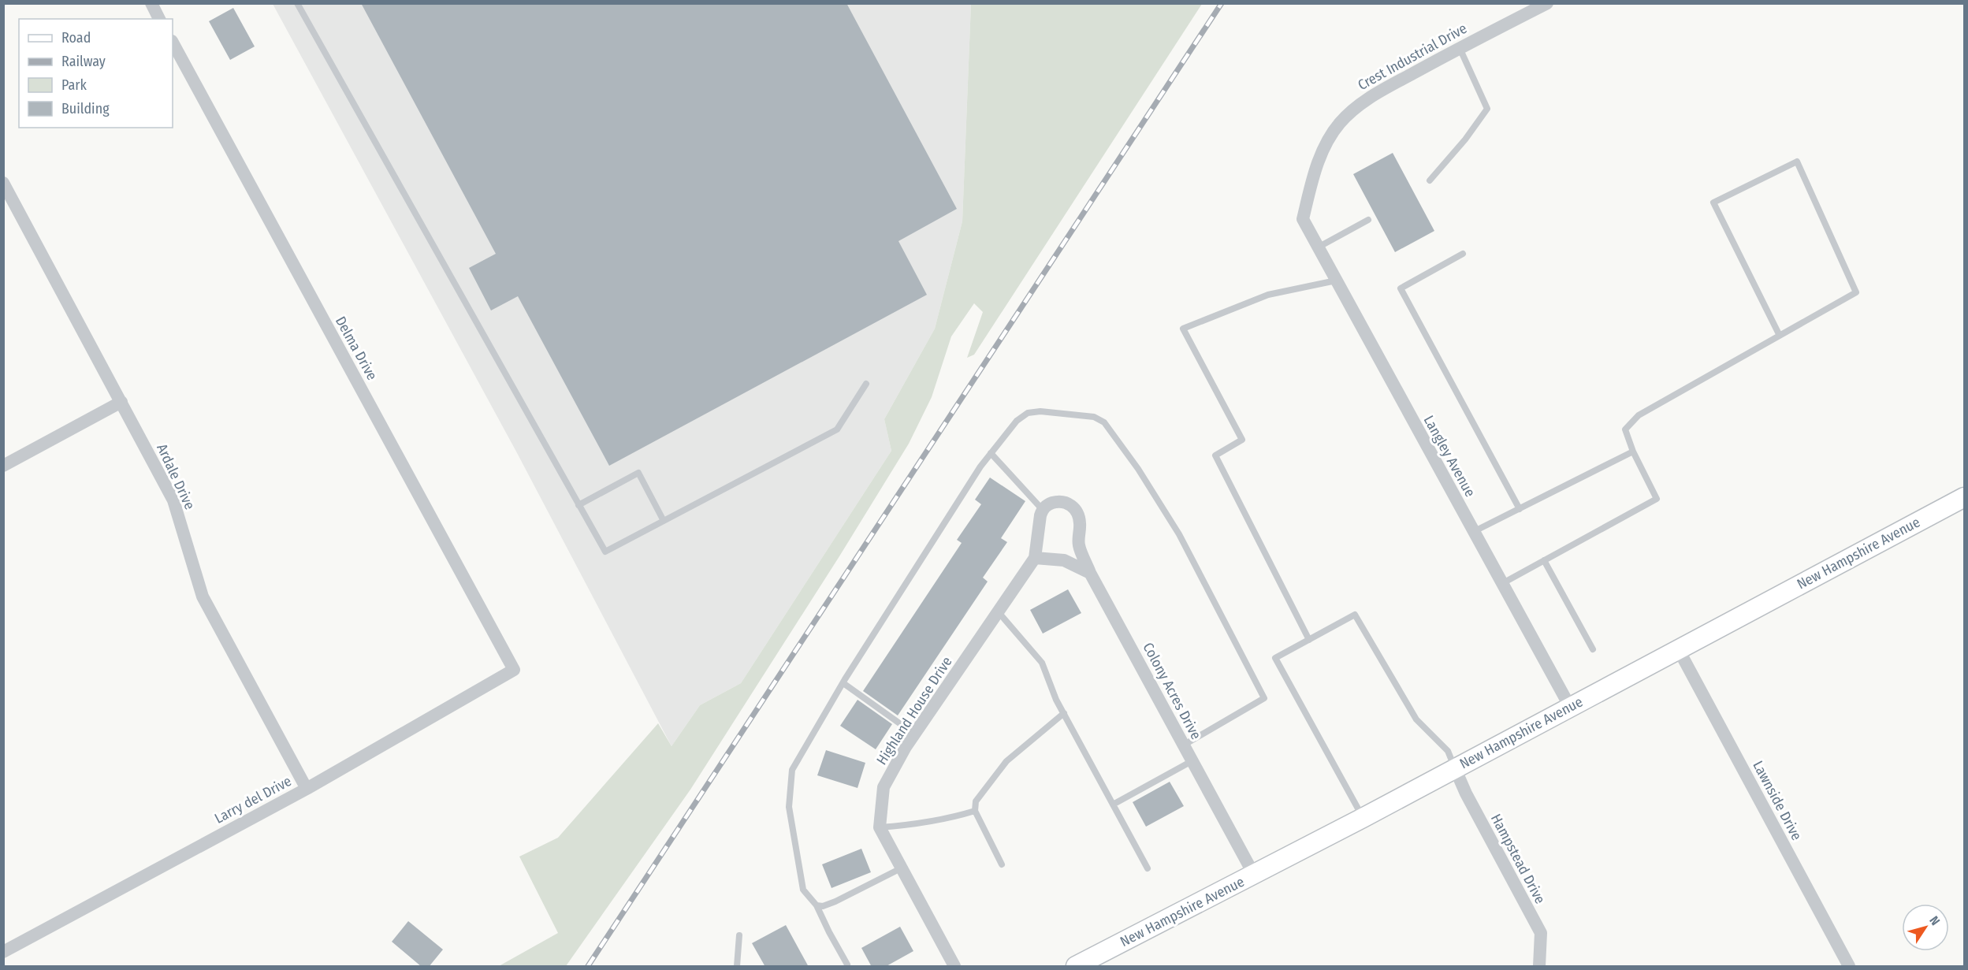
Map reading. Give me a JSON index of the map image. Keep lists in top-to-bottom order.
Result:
{
  "streets": {
    "street": [
      "Crest Industrial Drive",
      "Delma Drive",
      "Langley Avenue",
      "Ardale Drive",
      "New Hampshire Avenue",
      "Colony Acres Drive",
      "Highland House Drive",
      "Larry del Drive",
      "Lawnside Drive",
      "Hampstead Drive"
    ]
  },
  "crossings": [
    ["Crest Industrial Drive", "Langley Avenue"],
    ["Delma Drive", "Larry del Drive"],
    ["Langley Avenue", "New Hampshire Avenue"],
    ["Ardale Drive", "Larry del Drive"],
    ["New Hampshire Avenue", "Colony Acres Drive"],
    ["New Hampshire Avenue", "Lawnside Drive"],
    ["New Hampshire Avenue", "Hampstead Drive"]
  ],
  "legend": [
    "Road",
    "Railway",
    "Park",
    "Building"
  ],
  "north": "top right"
}
